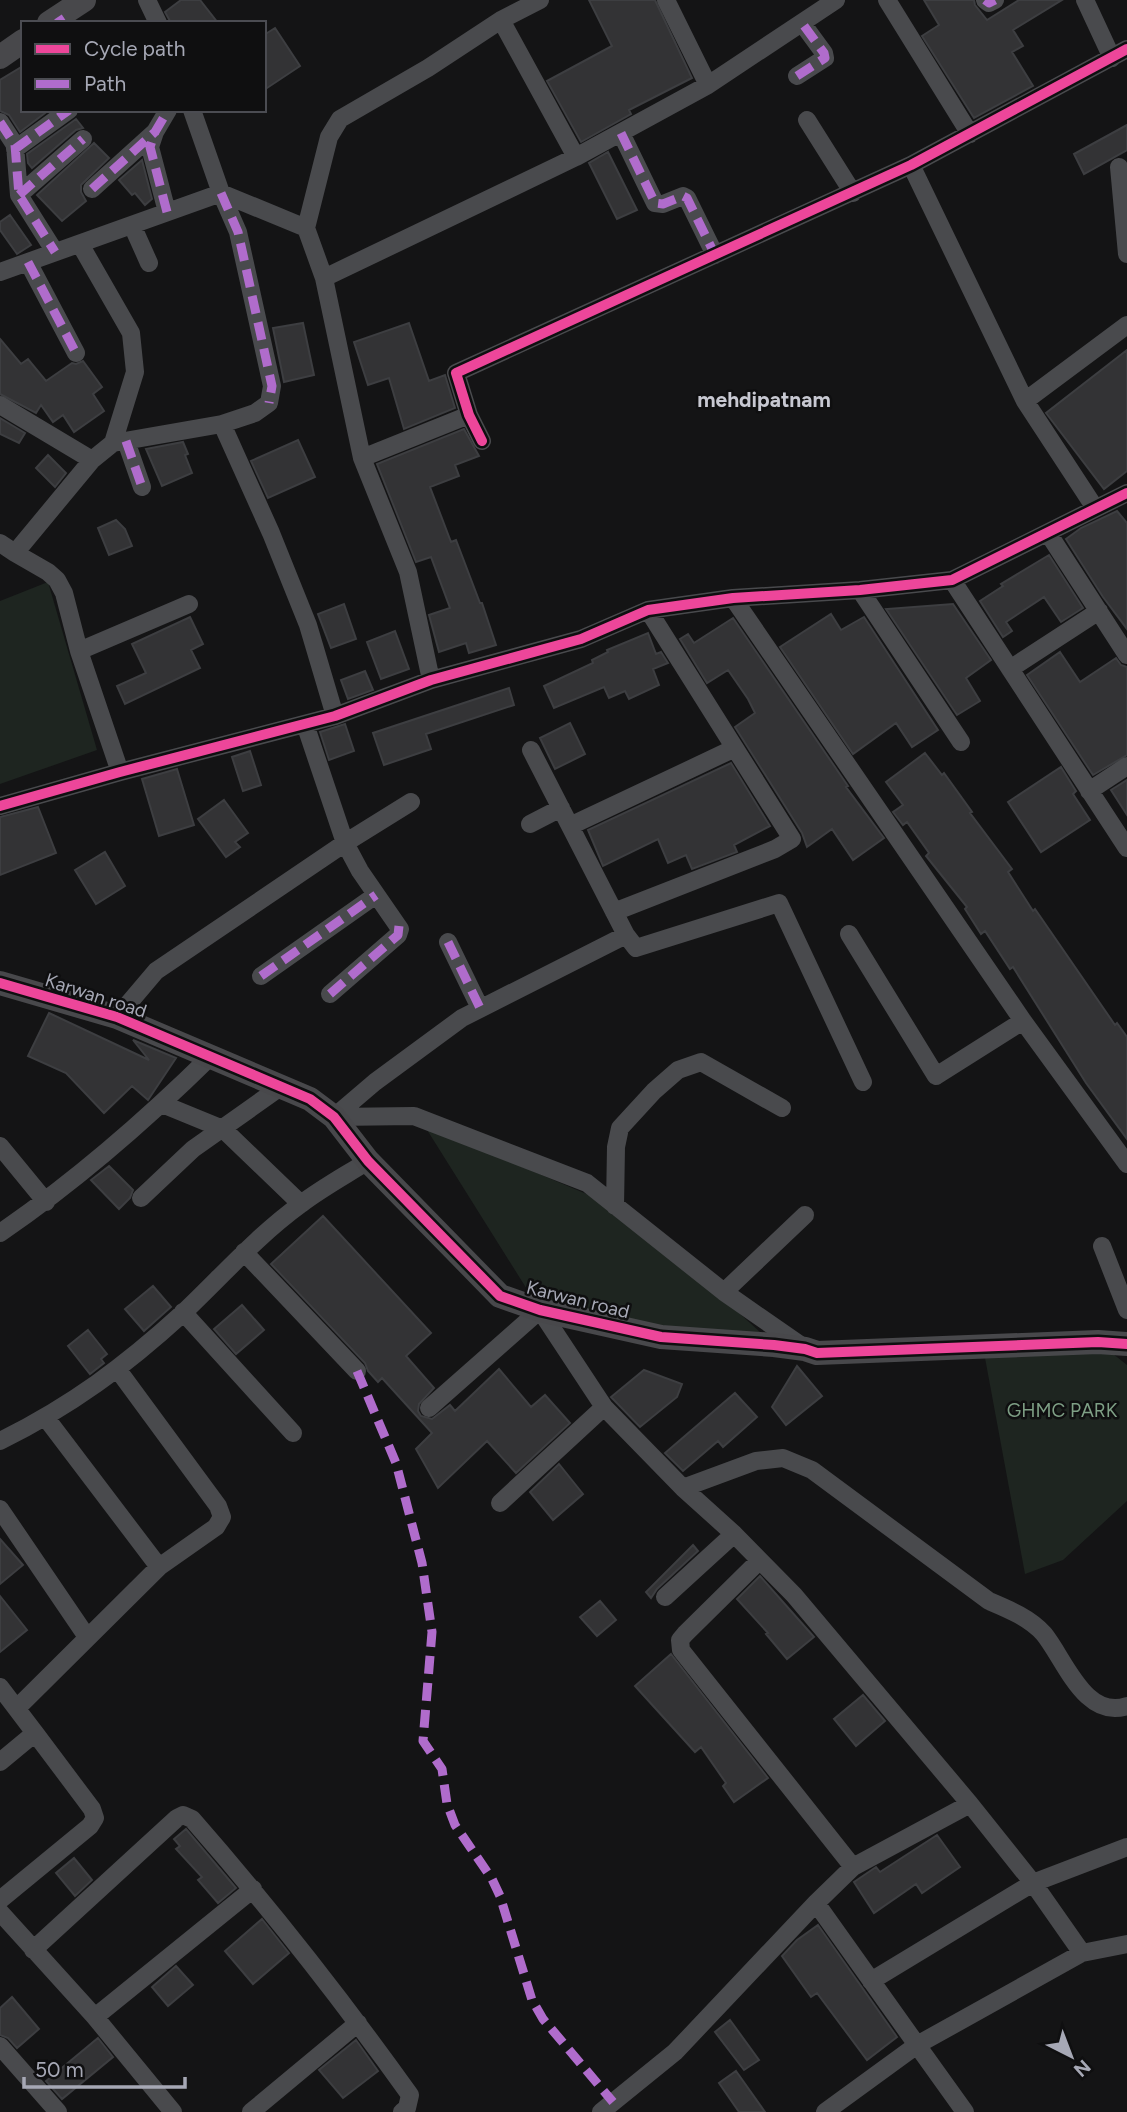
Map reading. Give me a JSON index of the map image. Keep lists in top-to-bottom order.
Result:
{
  "streets": {
    "street": ["Karwan road"]
  },
  "districts": ["mehdipatnam"],
  "parks": ["GHMC PARK"],
  "legend": ["Cycle path", "Path"],
  "scale_bar": "50 m",
  "north": "bottom right"
}
